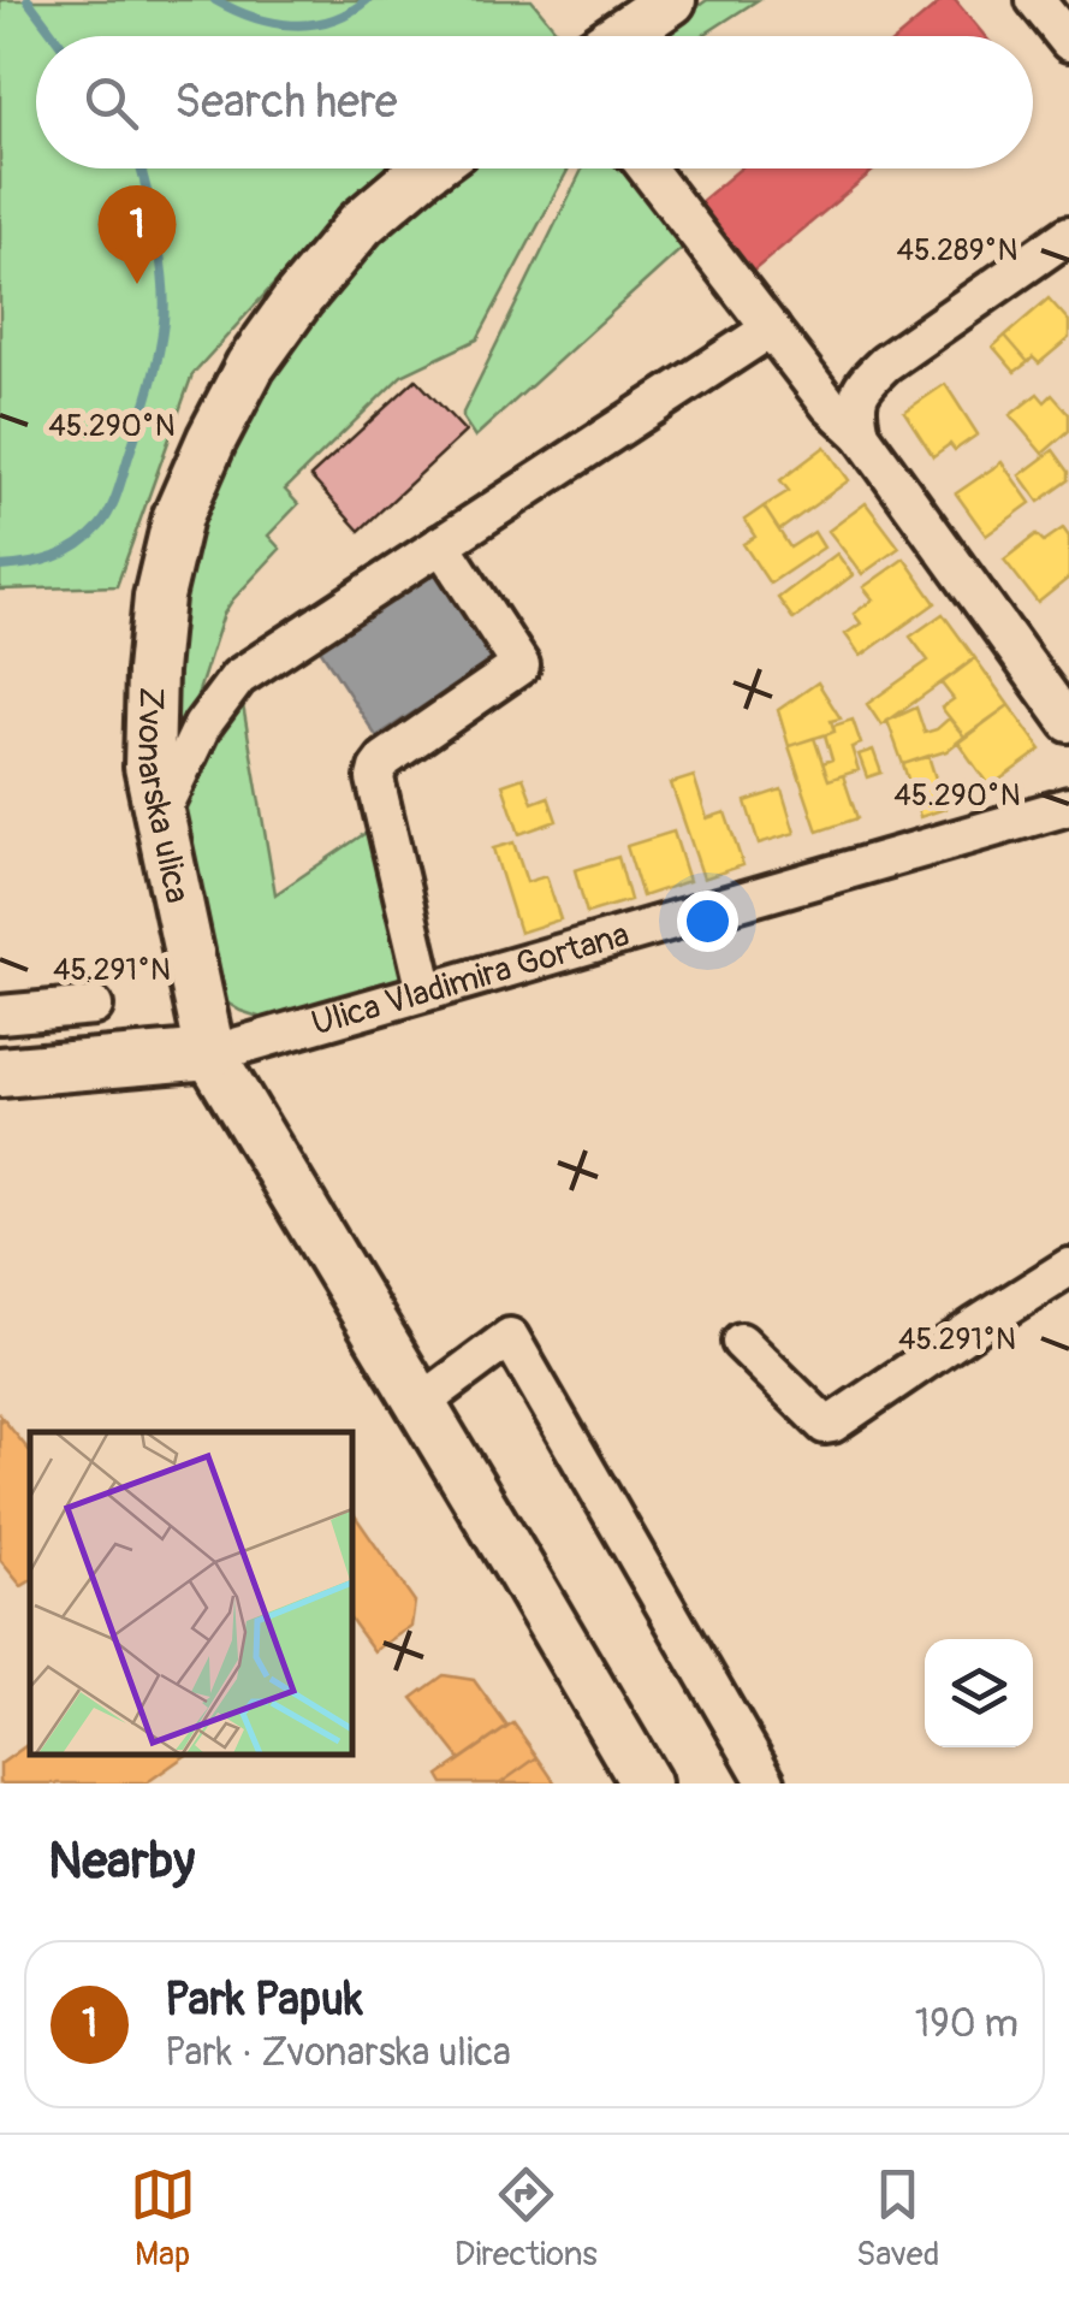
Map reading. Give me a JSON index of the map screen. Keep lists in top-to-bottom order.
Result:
{
  "streets": {
    "main road": ["Zvonarska ulica", "Ulica Vladimira Gortana"]
  },
  "crossings": [
    ["Zvonarska ulica", "Ulica Vladimira Gortana"]
  ],
  "page": {
    "search": "Search here",
    "pins": "1",
    "heading": "Nearby",
    "list": [
      {
        "mark": "1",
        "name": "Park Papuk",
        "note": "Park · Zvonarska ulica",
        "value": "190 m"
      }
    ],
    "nav": ["Map", "Directions", "Saved"]
  },
  "coordinates": ["45.289°N", "45.290°N", "45.291°N"]
}
